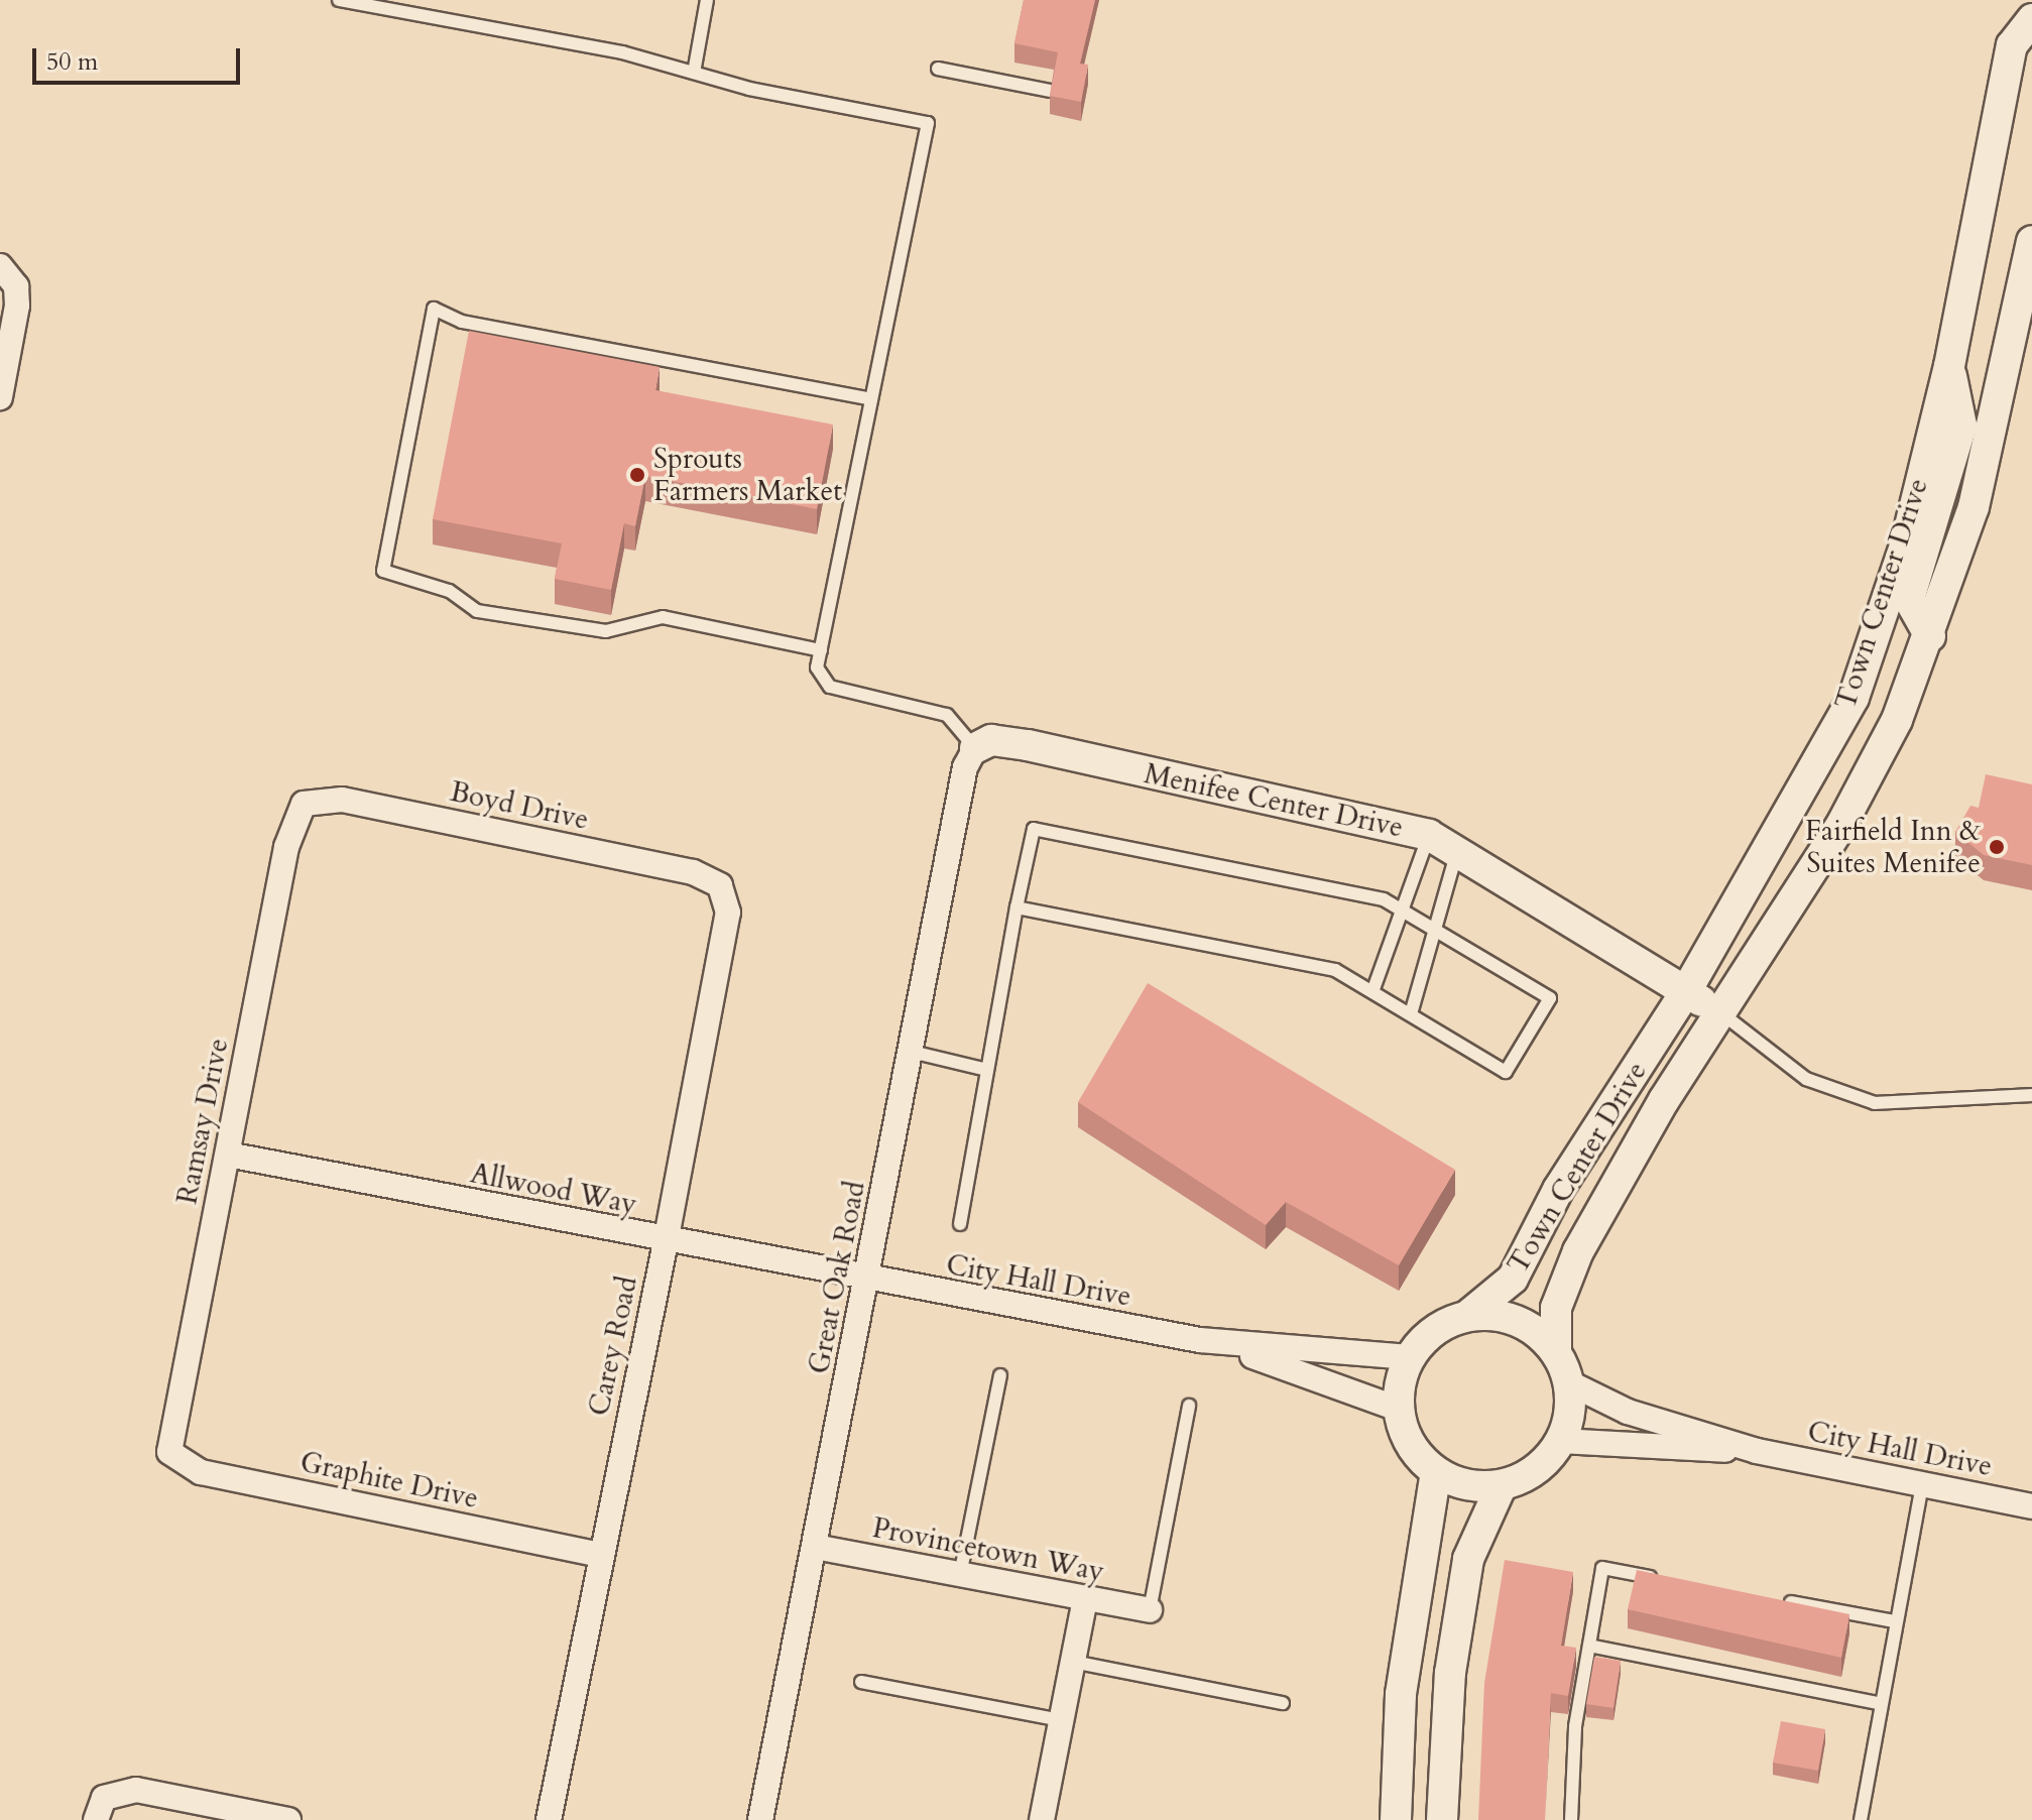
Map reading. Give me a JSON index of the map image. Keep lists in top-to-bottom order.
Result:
{
  "streets": {
    "street": [
      "Town Center Drive",
      "Menifee Center Drive",
      "Boyd Drive",
      "Ramsay Drive",
      "Allwood Way",
      "Great Oak Road",
      "City Hall Drive",
      "Carey Road",
      "Graphite Drive",
      "Provincetown Way"
    ]
  },
  "crossings": [
    ["Town Center Drive", "Menifee Center Drive"],
    ["Town Center Drive", "City Hall Drive"],
    ["Menifee Center Drive", "Great Oak Road"],
    ["Boyd Drive", "Ramsay Drive"],
    ["Boyd Drive", "Carey Road"],
    ["Ramsay Drive", "Allwood Way"],
    ["Ramsay Drive", "Graphite Drive"],
    ["Allwood Way", "Great Oak Road"],
    ["Allwood Way", "City Hall Drive"],
    ["Allwood Way", "Carey Road"],
    ["Great Oak Road", "City Hall Drive"],
    ["Great Oak Road", "Provincetown Way"],
    ["Carey Road", "Graphite Drive"]
  ],
  "places": ["Sprouts Farmers Market", "Fairfield Inn & Suites Menifee"],
  "scale_bar": "50 m"
}
